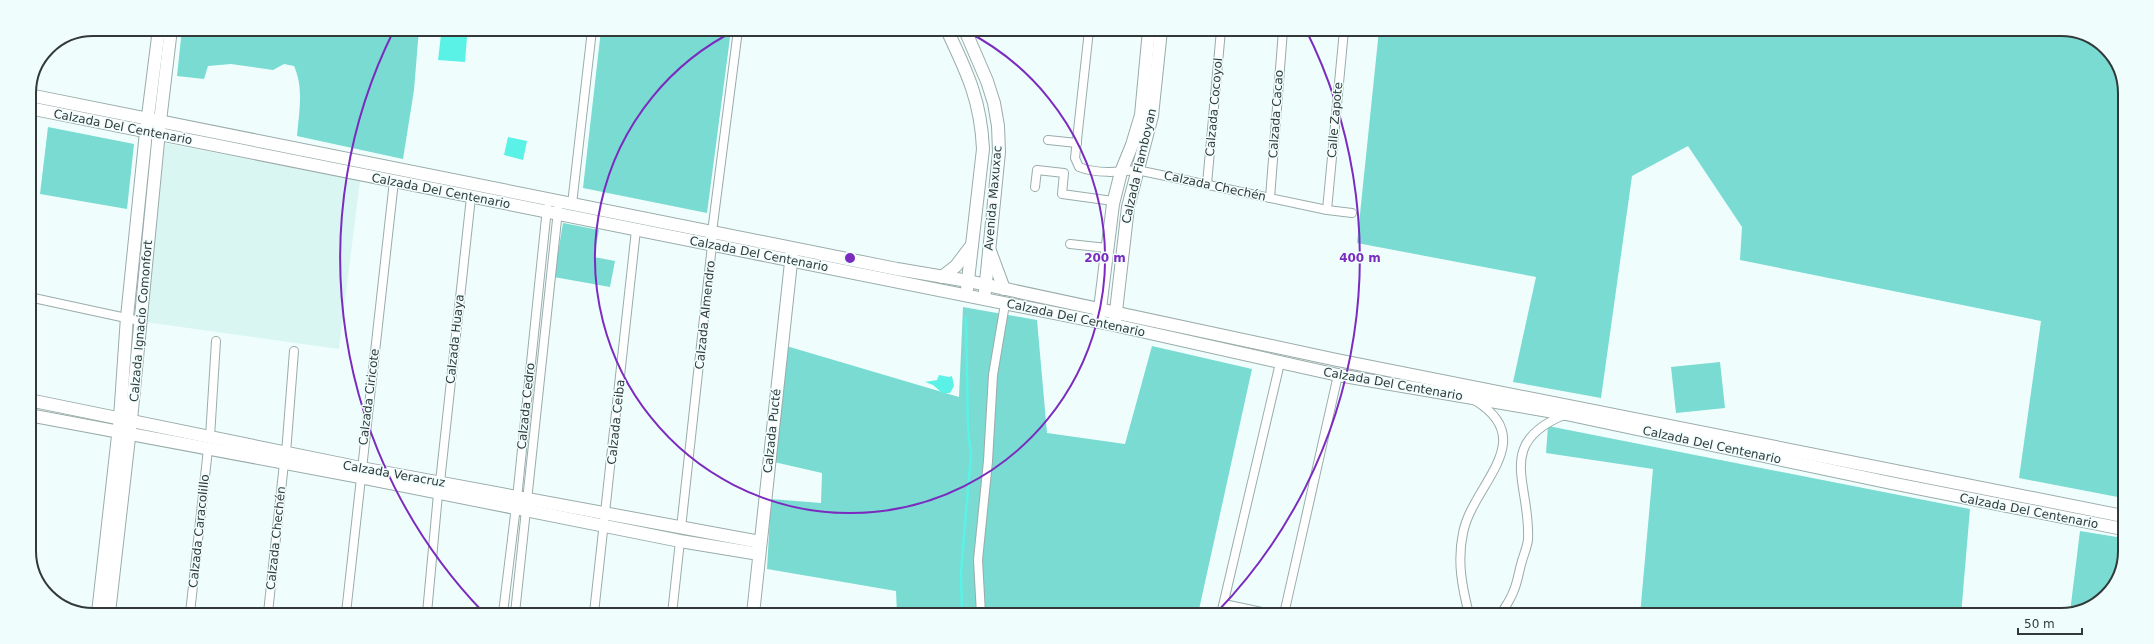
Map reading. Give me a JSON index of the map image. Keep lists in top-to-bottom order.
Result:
{
  "streets": {
    "main road": [
      "Calzada Del Centenario",
      "Calzada Flamboyan",
      "Avenida Maxuxac",
      "Calzada Ignacio Comonfort",
      "Calzada Pucté",
      "Calzada Veracruz"
    ],
    "street": [
      "Calzada Cocoyol",
      "Calzada Cacao",
      "Calle Zapote",
      "Calzada Chechén",
      "Calzada Almendro",
      "Calzada Huaya",
      "Calzada Ciricote",
      "Calzada Cedro",
      "Calzada Ceiba",
      "Calzada Caracolillo"
    ]
  },
  "crossings": [
    ["Calzada Cocoyol", "Calzada Chechén"],
    ["Calzada Cacao", "Calzada Chechén"],
    ["Calle Zapote", "Calzada Chechén"],
    ["Calzada Del Centenario", "Calzada Flamboyan"],
    ["Calzada Del Centenario", "Avenida Maxuxac"],
    ["Calzada Del Centenario", "Calzada Almendro"],
    ["Calzada Del Centenario", "Calzada Ignacio Comonfort"],
    ["Calzada Del Centenario", "Calzada Huaya"],
    ["Calzada Del Centenario", "Calzada Ciricote"],
    ["Calzada Del Centenario", "Calzada Cedro"],
    ["Calzada Del Centenario", "Calzada Ceiba"],
    ["Calzada Del Centenario", "Calzada Pucté"],
    ["Calzada Flamboyan", "Calzada Chechén"],
    ["Calzada Chechén", "Calzada Veracruz"],
    ["Calzada Almendro", "Calzada Veracruz"],
    ["Calzada Ignacio Comonfort", "Calzada Veracruz"],
    ["Calzada Huaya", "Calzada Veracruz"],
    ["Calzada Ciricote", "Calzada Veracruz"],
    ["Calzada Cedro", "Calzada Veracruz"],
    ["Calzada Ceiba", "Calzada Veracruz"],
    ["Calzada Pucté", "Calzada Veracruz"],
    ["Calzada Veracruz", "Calzada Caracolillo"]
  ],
  "scale_bar": "50 m",
  "rings": ["200 m", "400 m"]
}
